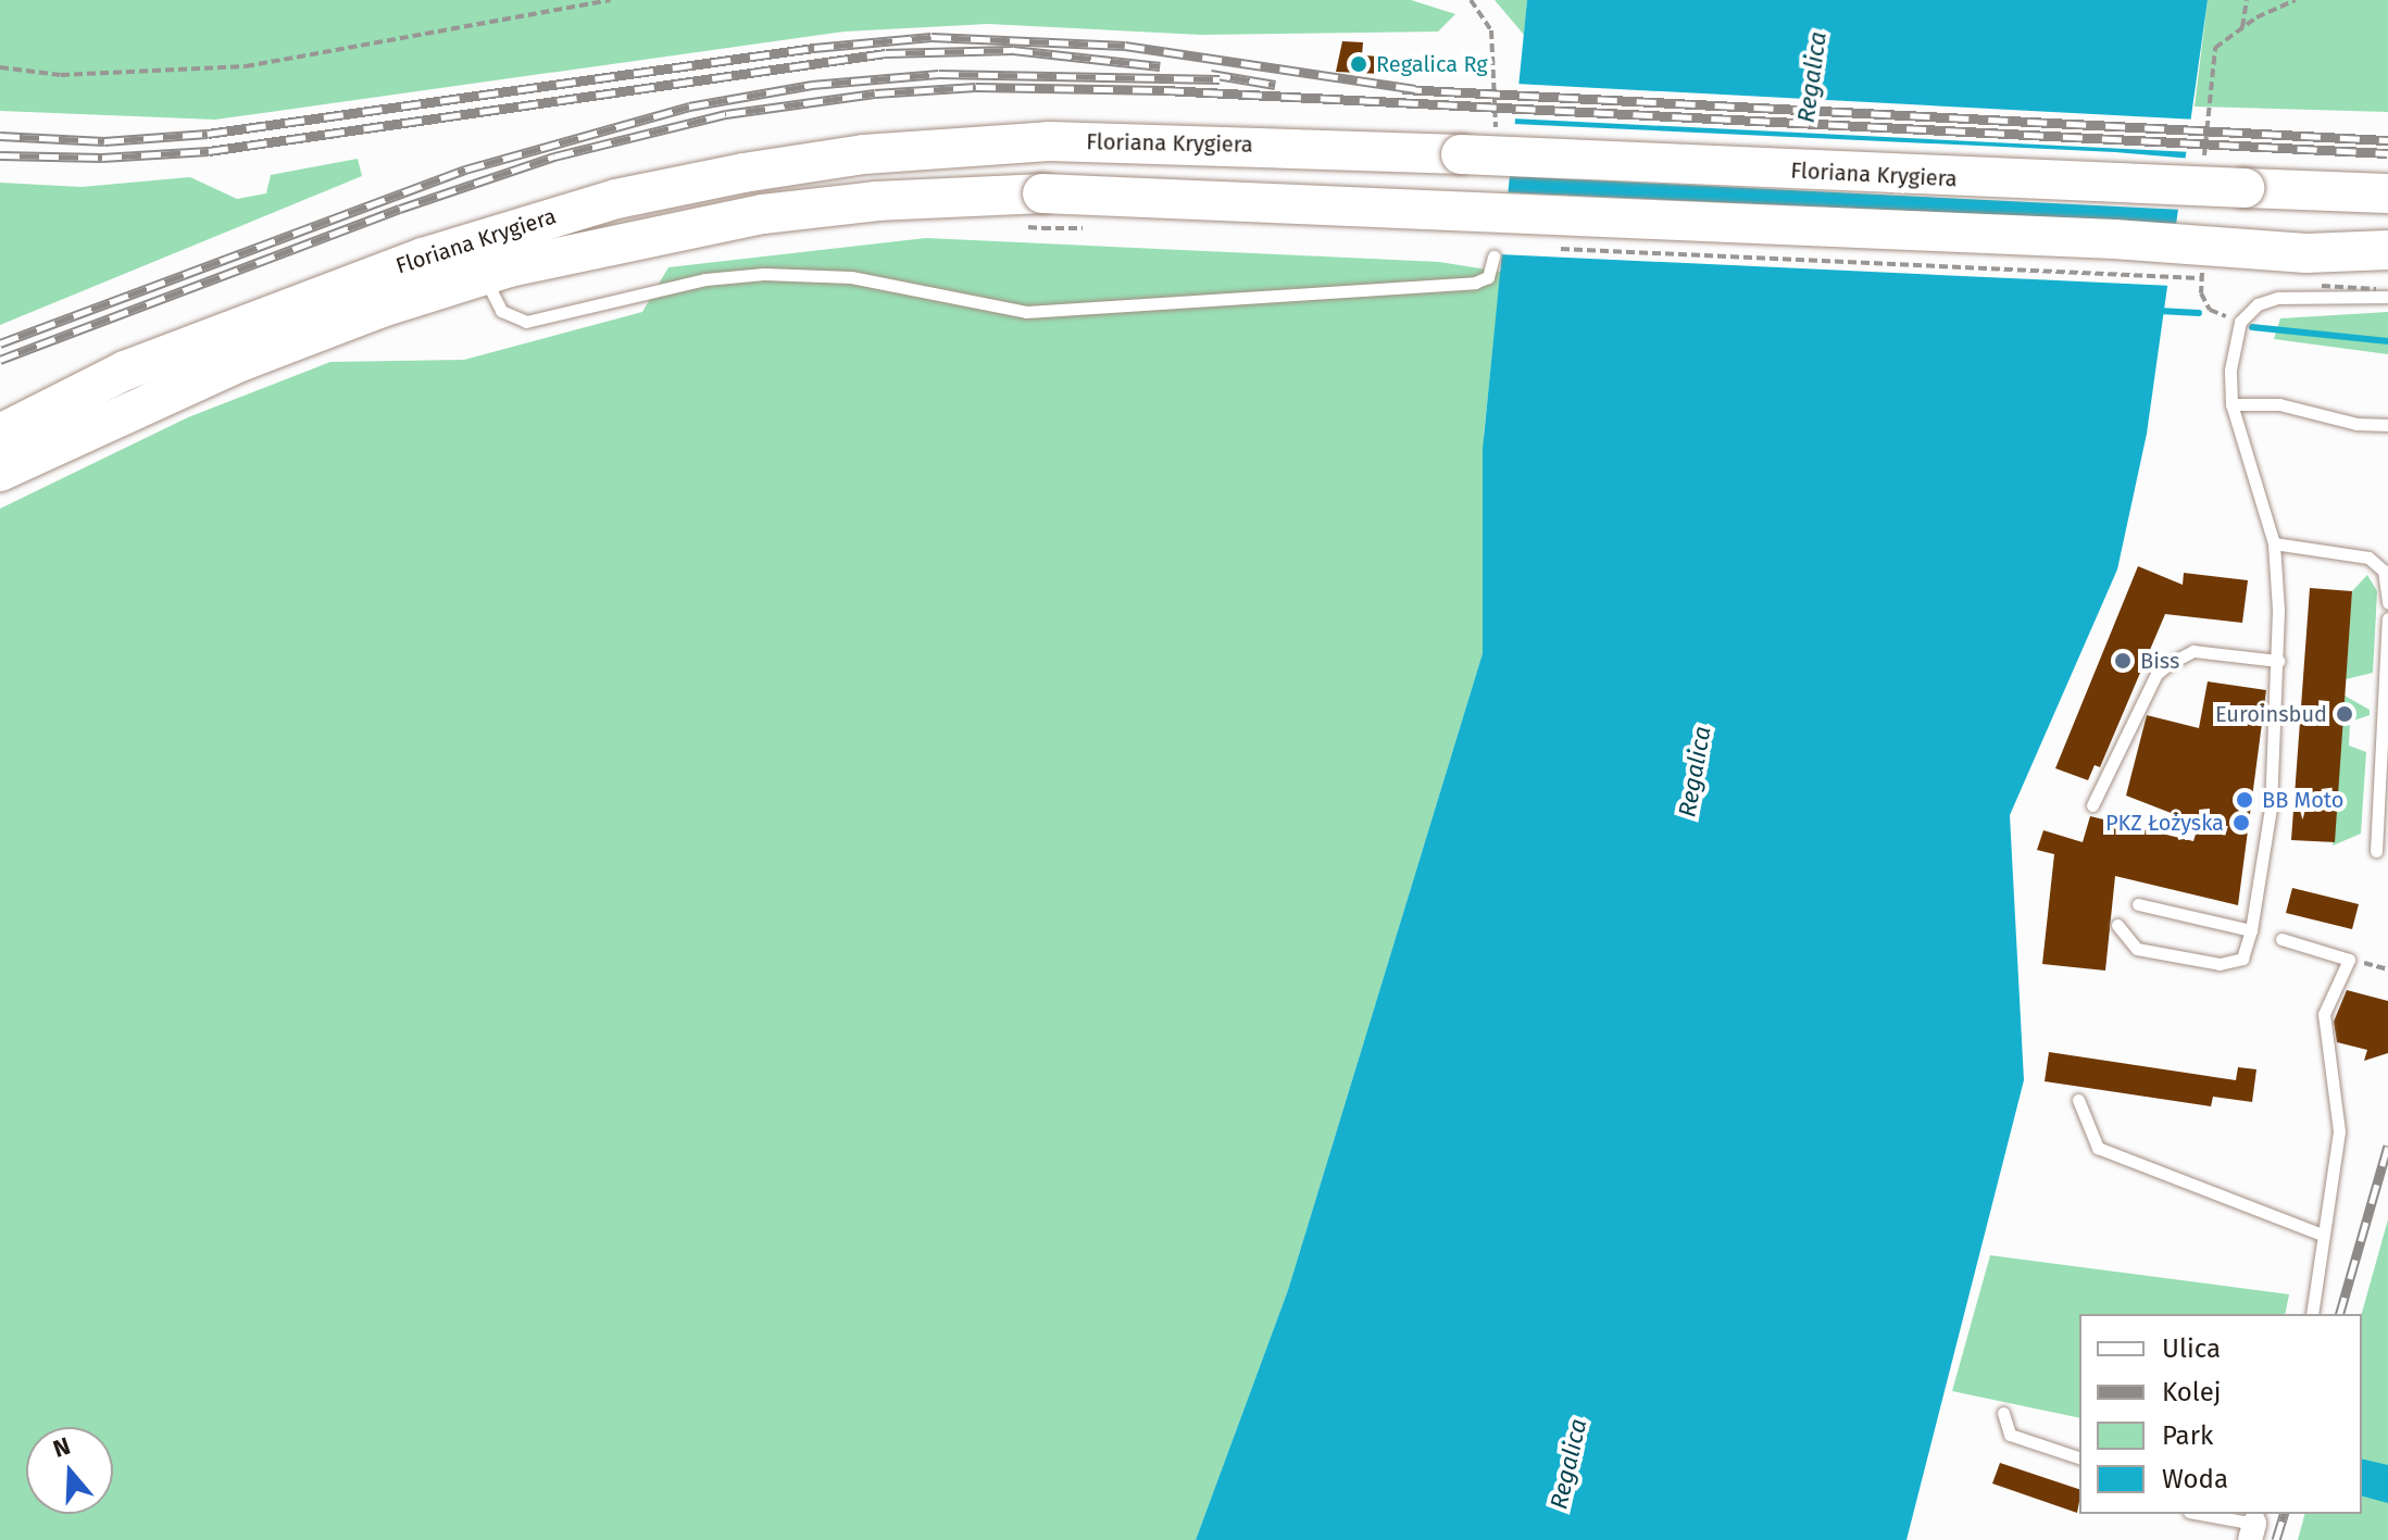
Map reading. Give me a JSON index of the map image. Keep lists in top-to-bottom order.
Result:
{
  "streets": {
    "main road": ["Floriana Krygiera"]
  },
  "water": ["Regalica"],
  "places": [
    "Regalica Rg",
    "Biss",
    "Euroinsbud",
    "BB Moto",
    "PKZ Łożyska"
  ],
  "legend": [
    "Ulica",
    "Kolej",
    "Park",
    "Woda"
  ],
  "north": "top"
}
